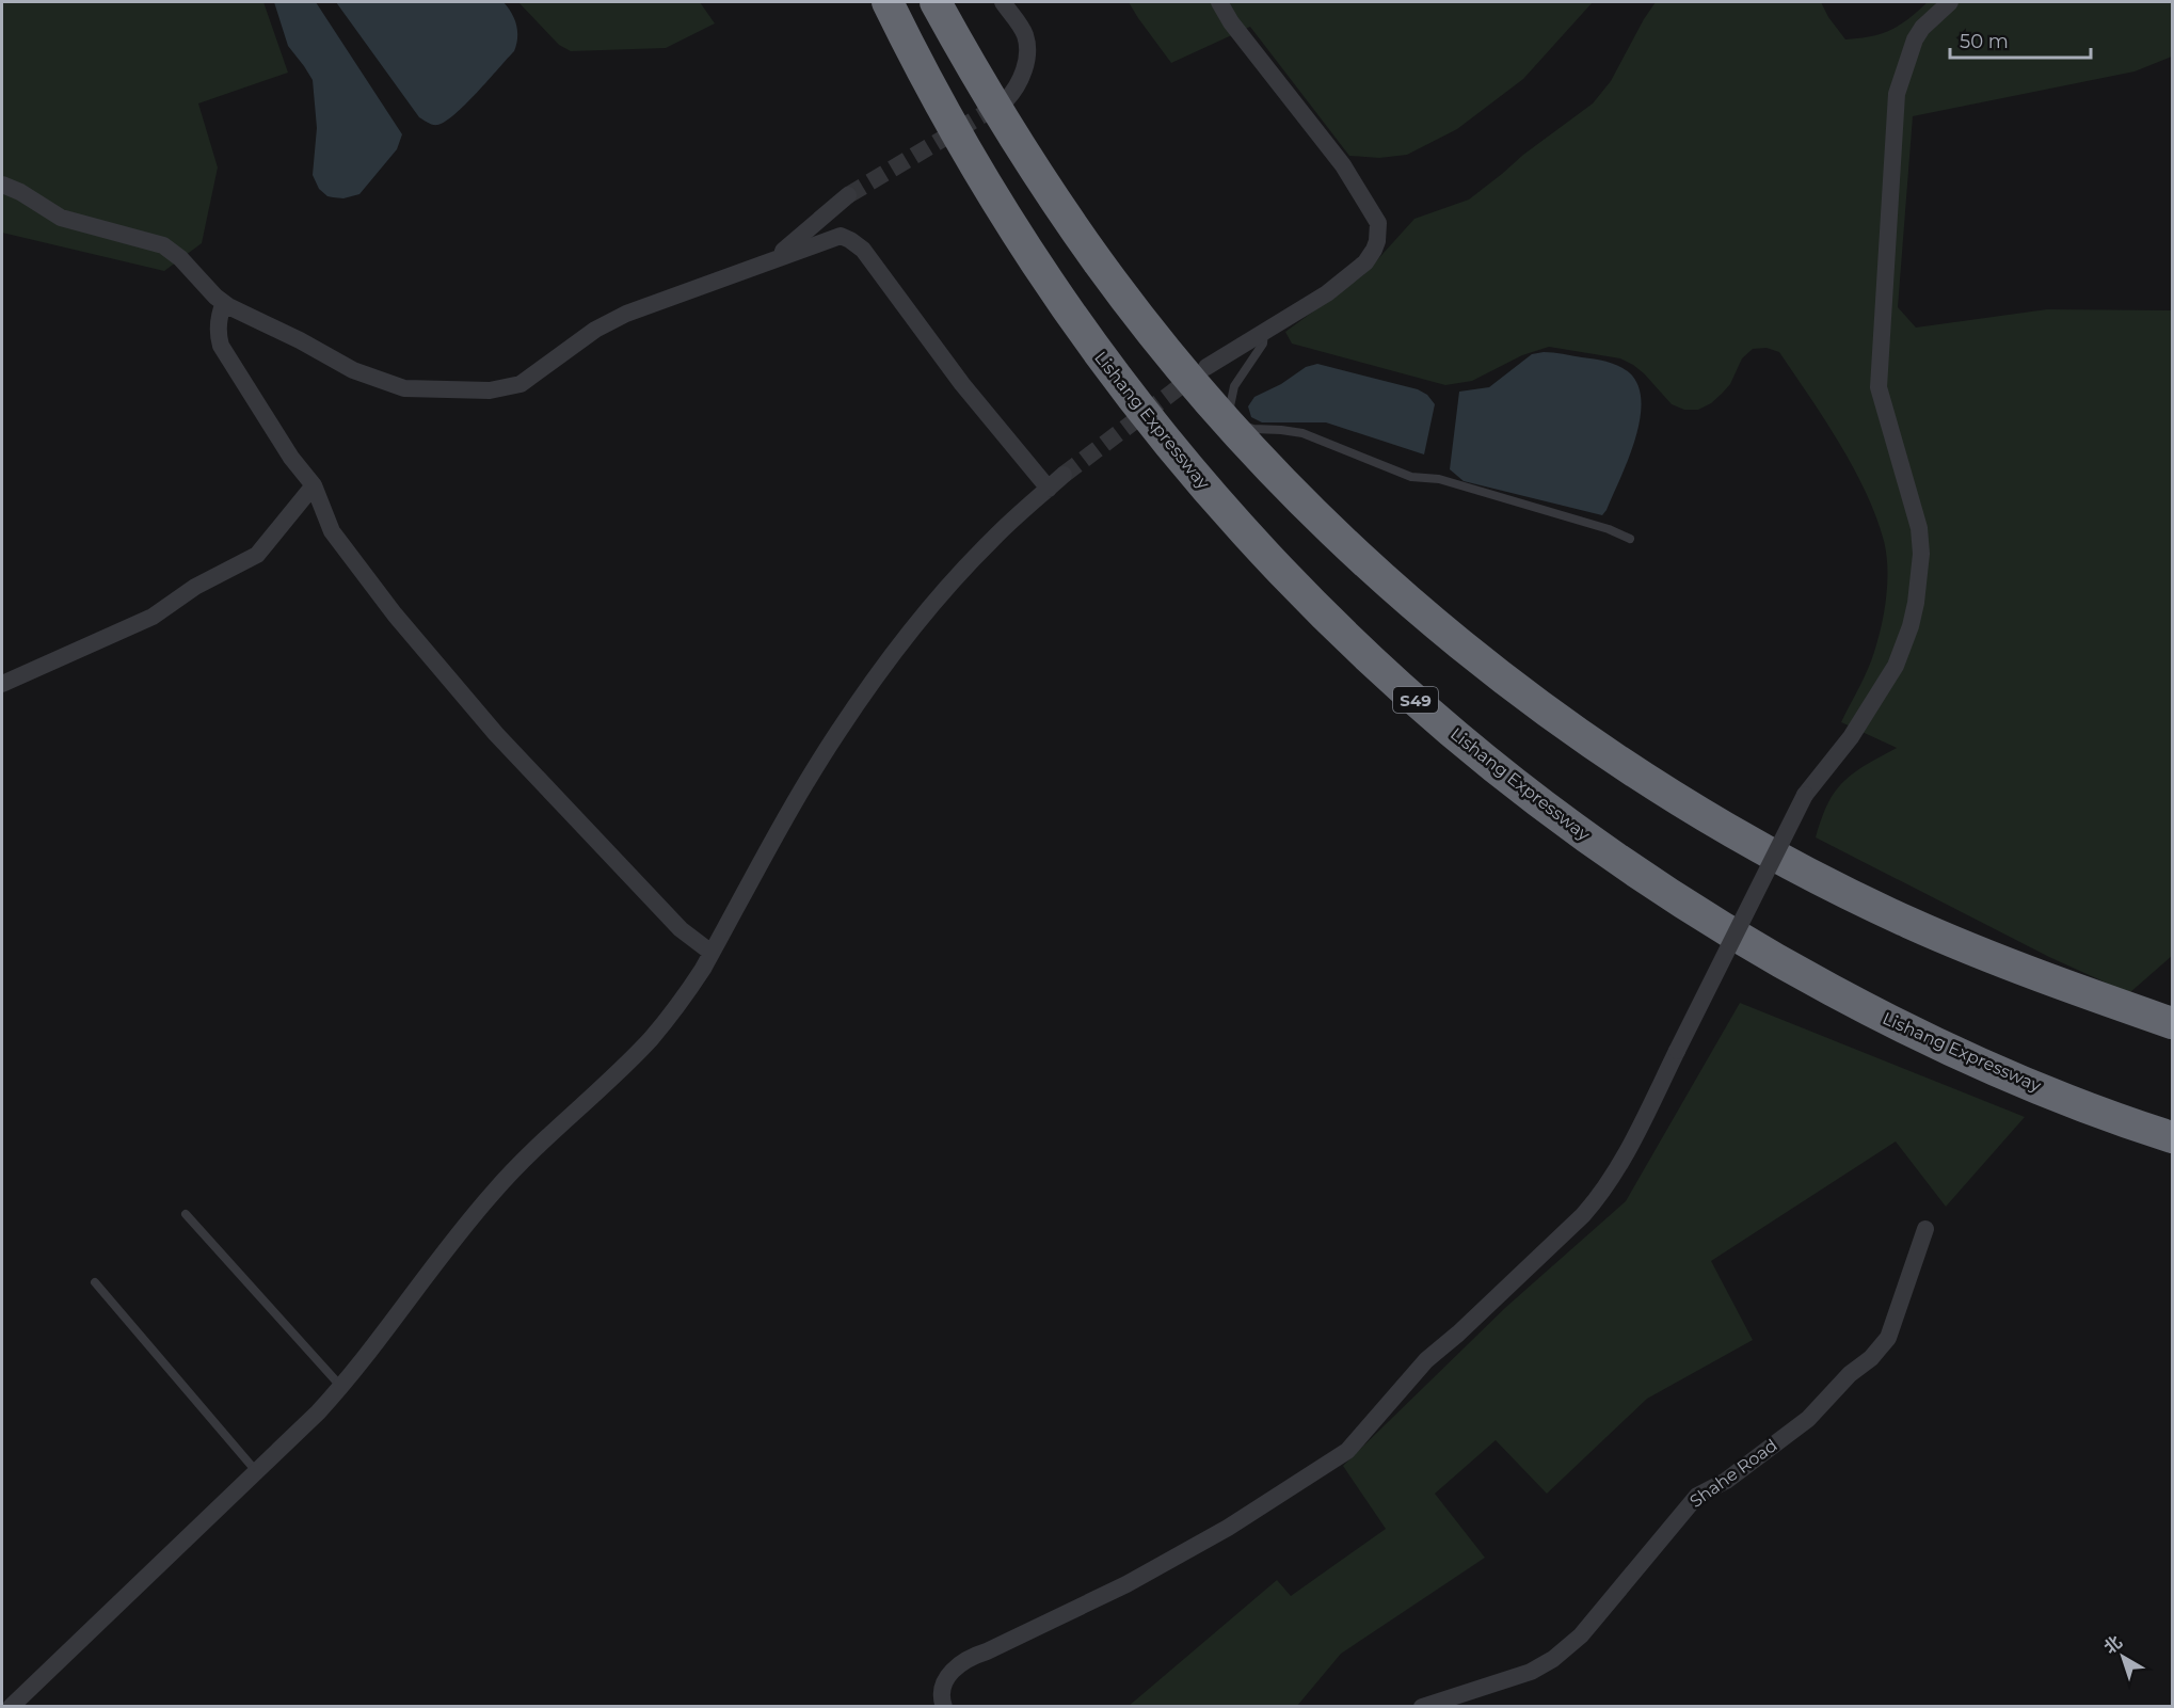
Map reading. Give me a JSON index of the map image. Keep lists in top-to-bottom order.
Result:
{
  "streets": {
    "highway": ["Lishang Expressway", "S49"],
    "street": ["Shahe Road"]
  },
  "scale_bar": "50 m",
  "north": "top left"
}
